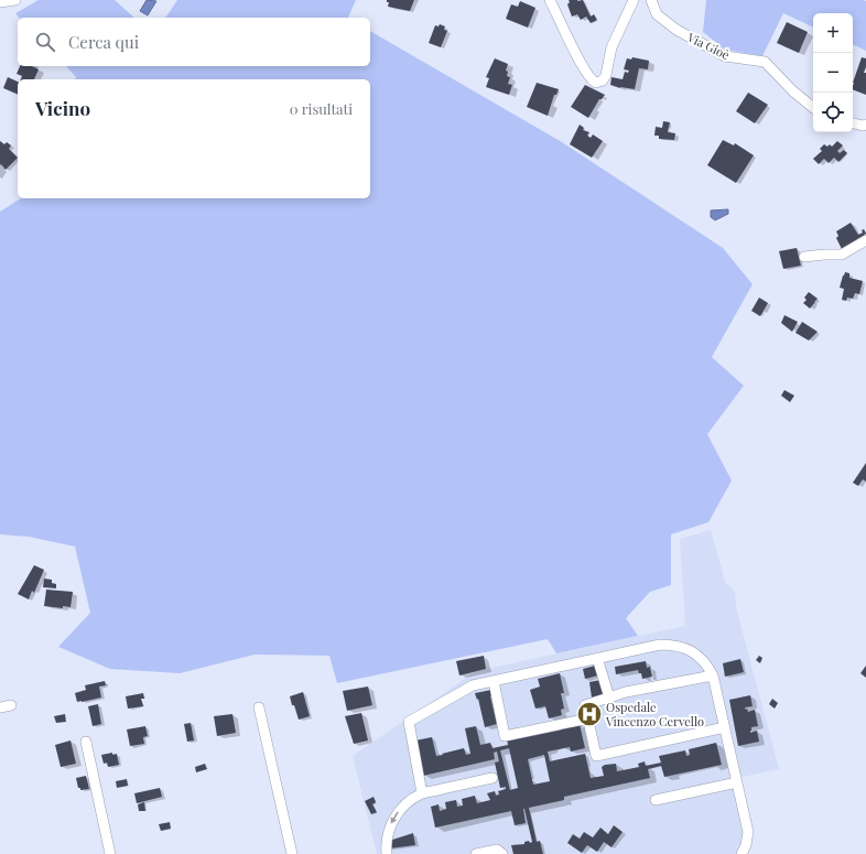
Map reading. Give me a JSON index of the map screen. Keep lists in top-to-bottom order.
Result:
{
  "streets": {
    "street": ["Via Gioè"]
  },
  "places": {
    "hospital": ["Ospedale Vincenzo Cervello"]
  },
  "page": {
    "map_buttons": ["+", "−"],
    "search": "Cerca qui",
    "heading": ["Vicino", "0 risultati"]
  }
}
